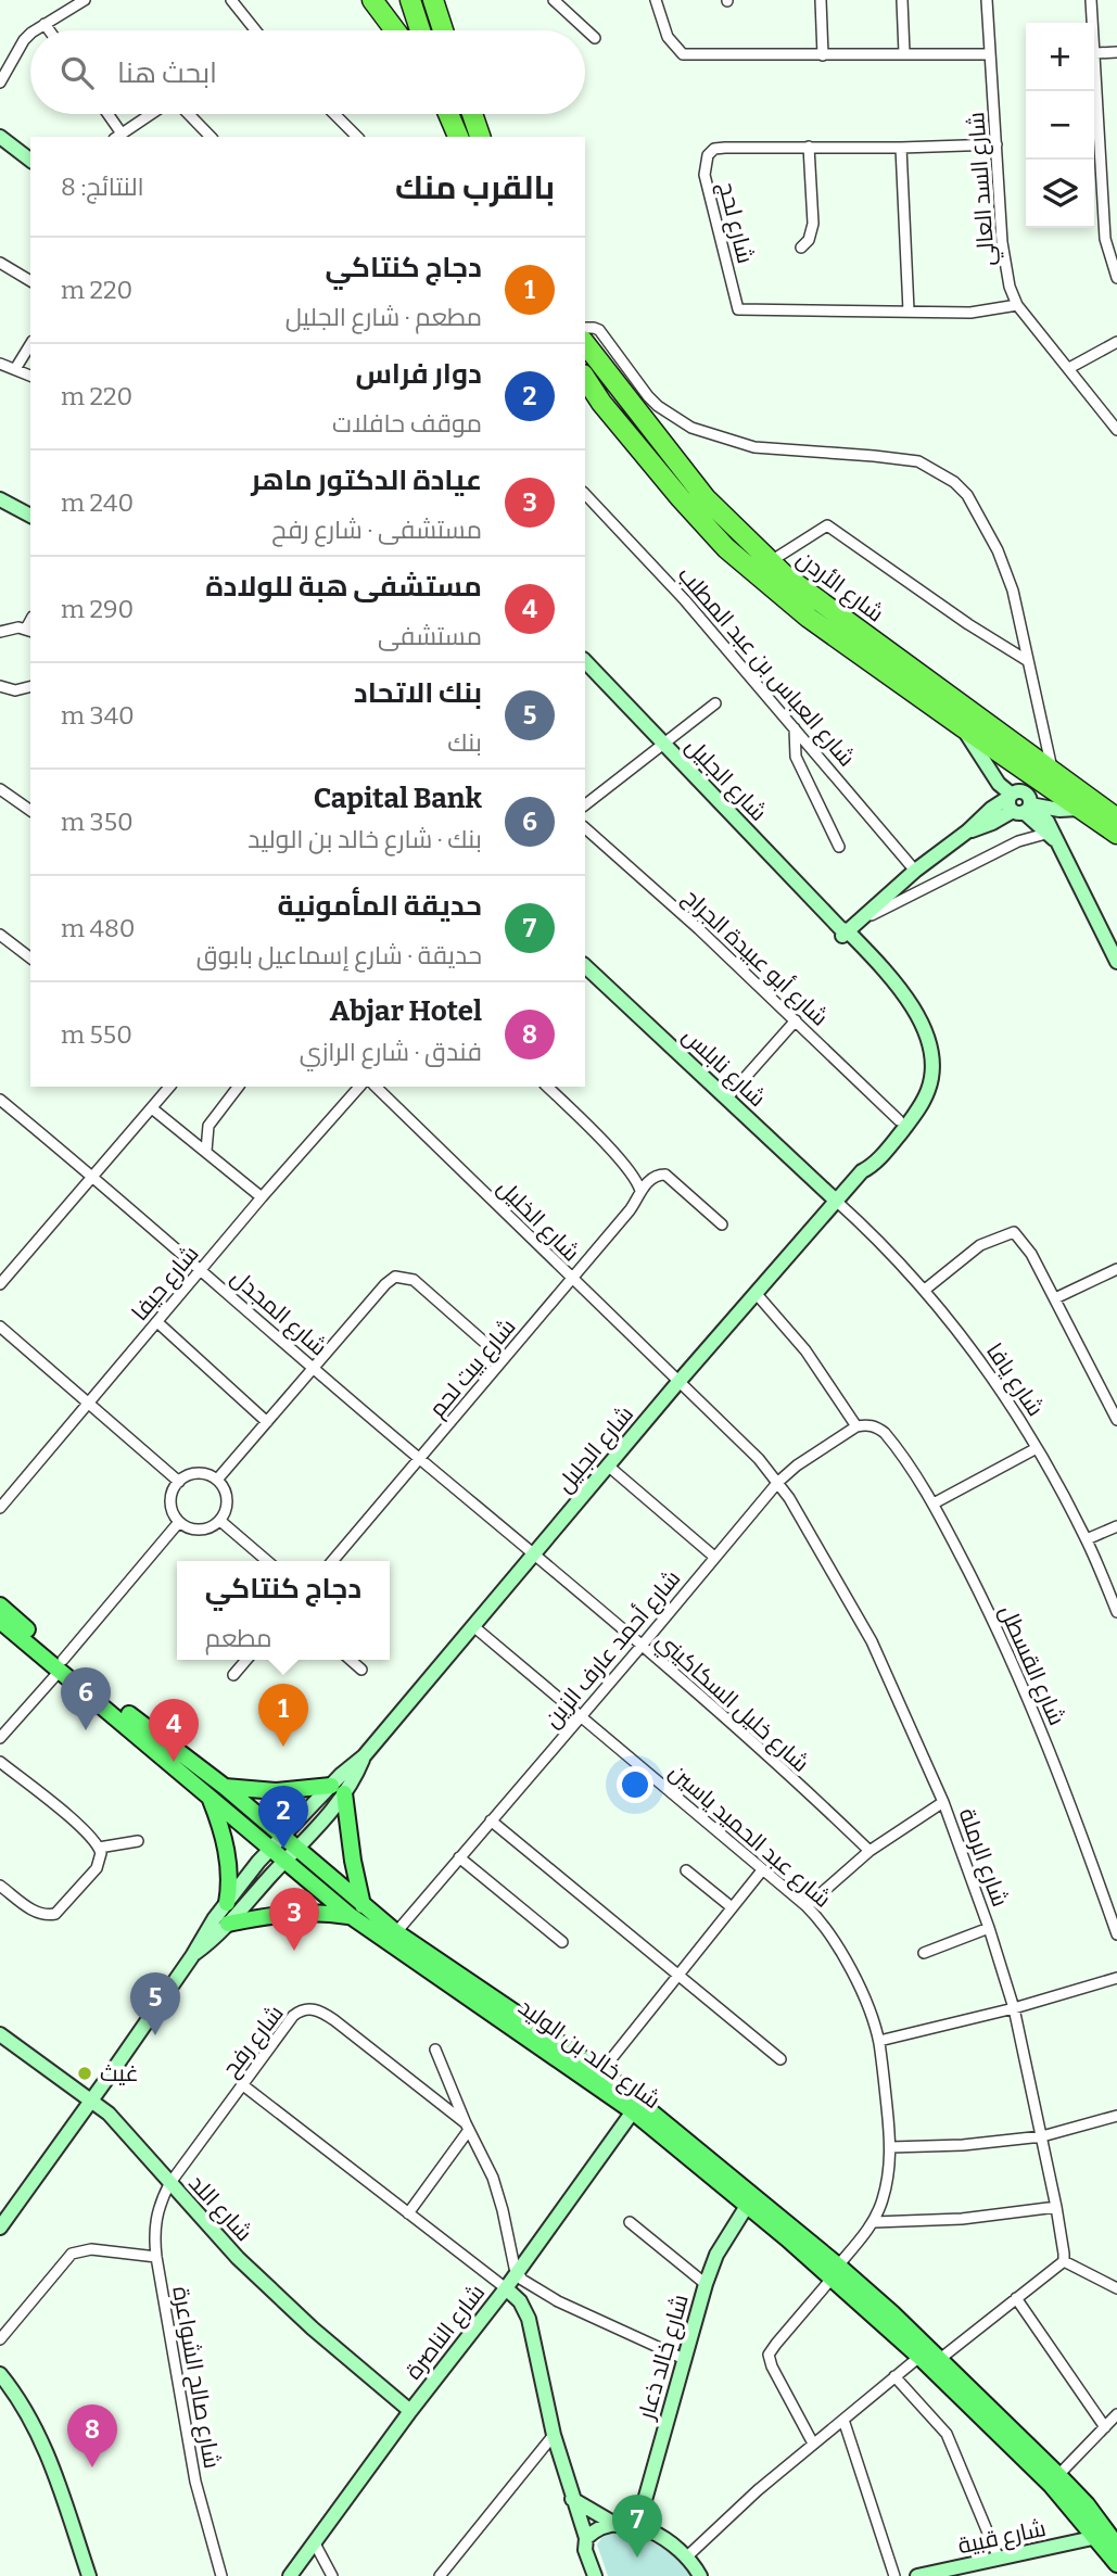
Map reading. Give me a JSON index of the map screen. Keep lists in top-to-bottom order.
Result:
{
  "streets": {
    "highway": ["شارع الأردن"],
    "main road": ["شارع خالد بن الوليد"],
    "street": [
      "شارع السد العالي",
      "شارع لحج",
      "شارع العباس بن عبد المطلب",
      "شارع الجليل",
      "شارع أبو عبيدة الجراح",
      "شارع نابلس",
      "شارع الخليل",
      "شارع حيفا",
      "شارع المجدل",
      "شارع بيت لحم",
      "شارع يافا",
      "شارع أحمد عارف الزين",
      "شارع القسطل",
      "شارع خليل السكاكيني",
      "شارع عبد الحميد ياسين",
      "شارع الرملة",
      "شارع رفح",
      "شارع اللد",
      "شارع الناصرة",
      "شارع خالد ذعار",
      "شارع صالح الشواعرة",
      "شارع قبية"
    ]
  },
  "crossings": [
    ["شارع السد العالي", "شارع لحج"],
    ["شارع الجليل", "شارع أبو عبيدة الجراح"],
    ["شارع الجليل", "شارع نابلس"],
    ["شارع الجليل", "شارع الخليل"],
    ["شارع الجليل", "شارع المجدل"],
    ["شارع الجليل", "شارع يافا"],
    ["شارع الجليل", "شارع خليل السكاكيني"],
    ["شارع الجليل", "شارع عبد الحميد ياسين"],
    ["شارع الجليل", "شارع الرملة"],
    ["شارع الجليل", "شارع خالد بن الوليد"],
    ["شارع نابلس", "شارع يافا"],
    ["شارع الخليل", "شارع بيت لحم"],
    ["شارع الخليل", "شارع الرملة"],
    ["شارع حيفا", "شارع المجدل"],
    ["شارع المجدل", "شارع بيت لحم"],
    ["شارع المجدل", "شارع خليل السكاكيني"],
    ["شارع أحمد عارف الزين", "شارع القسطل"],
    ["شارع أحمد عارف الزين", "شارع خليل السكاكيني"],
    ["شارع أحمد عارف الزين", "شارع عبد الحميد ياسين"],
    ["شارع أحمد عارف الزين", "شارع الرملة"],
    ["شارع أحمد عارف الزين", "شارع خالد بن الوليد"],
    ["شارع عبد الحميد ياسين", "شارع خالد بن الوليد"],
    ["شارع رفح", "شارع اللد"],
    ["شارع رفح", "شارع صالح الشواعرة"],
    ["شارع خالد بن الوليد", "شارع الناصرة"],
    ["شارع خالد بن الوليد", "شارع خالد ذعار"],
    ["شارع خالد بن الوليد", "شارع قبية"],
    ["شارع اللد", "شارع الناصرة"],
    ["شارع اللد", "شارع صالح الشواعرة"]
  ],
  "places": ["غيث"],
  "page": {
    "map_buttons": ["+", "−"],
    "search": "ابحث هنا",
    "heading": ["بالقرب منك", "النتائج: 8"],
    "list": [
      {
        "mark": "1",
        "name": "دجاج كنتاكي",
        "note": "مطعم · شارع الجليل",
        "value": "220 m"
      },
      {
        "mark": "2",
        "name": "دوار فراس",
        "note": "موقف حافلات",
        "value": "220 m"
      },
      {
        "mark": "3",
        "name": "عيادة الدكتور ماهر",
        "note": "مستشفى · شارع رفح",
        "value": "240 m"
      },
      {
        "mark": "4",
        "name": "مستشفى هبة للولادة",
        "note": "مستشفى",
        "value": "290 m"
      },
      {
        "mark": "5",
        "name": "بنك الاتحاد",
        "note": "بنك",
        "value": "340 m"
      },
      {
        "mark": "6",
        "name": "Capital Bank",
        "note": "بنك · شارع خالد بن الوليد",
        "value": "350 m"
      },
      {
        "mark": "7",
        "name": "حديقة المأمونية",
        "note": "حديقة · شارع إسماعيل بابوق",
        "value": "480 m"
      },
      {
        "mark": "8",
        "name": "Abjar Hotel",
        "note": "فندق · شارع الرازي",
        "value": "550 m"
      }
    ],
    "popup": ["دجاج كنتاكي", "مطعم"],
    "pins": [
      "6",
      "1",
      "4",
      "2",
      "3",
      "5",
      "8",
      "7"
    ]
  }
}
